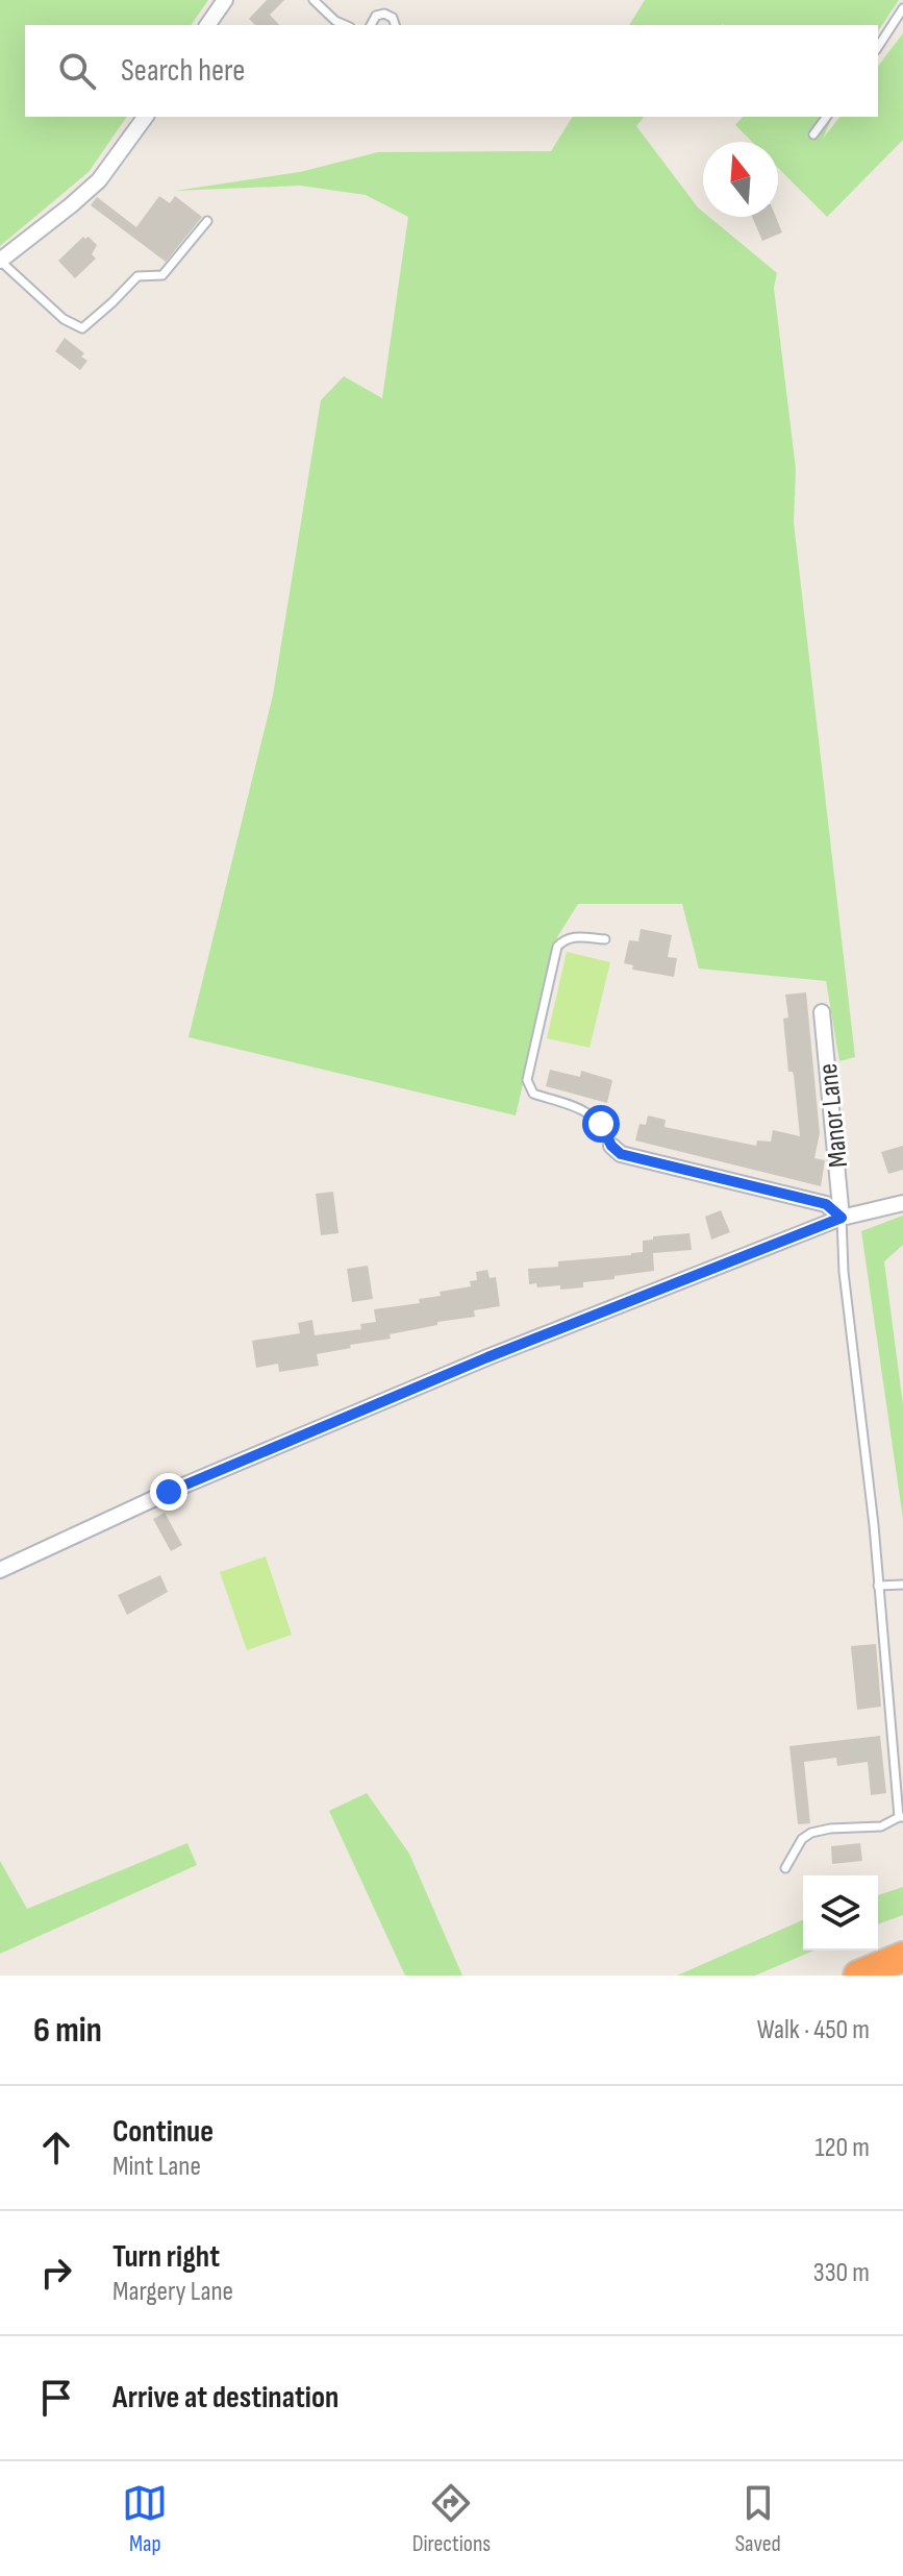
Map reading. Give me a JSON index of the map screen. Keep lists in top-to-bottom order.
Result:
{
  "streets": {
    "street": ["Manor Lane"]
  },
  "north": "top",
  "page": {
    "search": "Search here",
    "heading": ["6 min", "Walk · 450 m"],
    "list": [
      ["Continue", "Mint Lane", "120 m"],
      ["Turn right", "Margery Lane", "330 m"],
      "Arrive at destination"
    ],
    "nav": ["Map", "Directions", "Saved"]
  }
}
